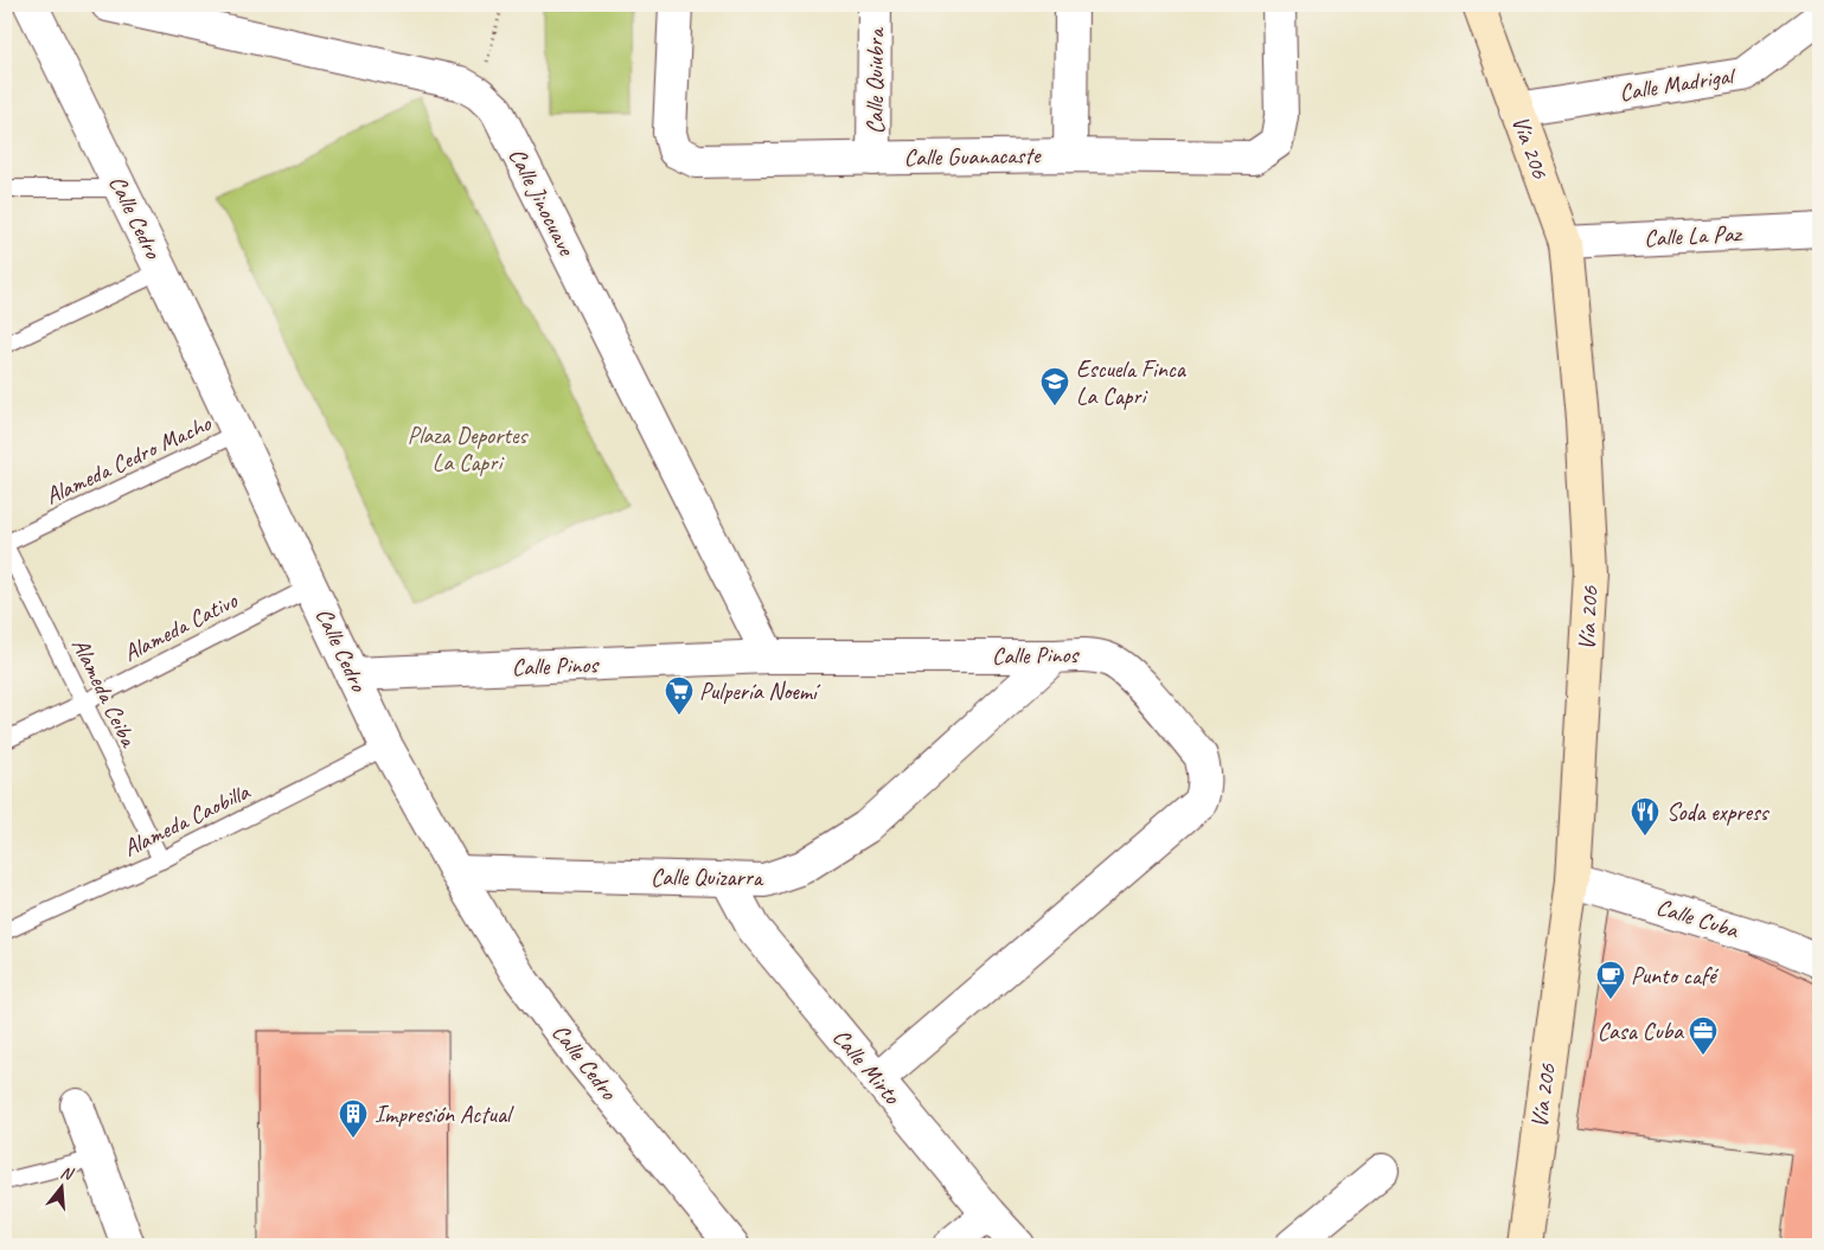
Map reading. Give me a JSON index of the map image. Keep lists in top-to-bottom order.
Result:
{
  "streets": {
    "main road": ["Vía 206"],
    "street": [
      "Calle Quiubra",
      "Calle Madrigal",
      "Calle Guanacaste",
      "Calle Jinocuave",
      "Calle Cedro",
      "Calle La Paz",
      "Calle Pinos",
      "Calle Quizarra",
      "Calle Cuba",
      "Calle Mirto"
    ],
    "lane": [
      "Alameda Cedro Macho",
      "Alameda Cativo",
      "Alameda Ceiba",
      "Alameda Caobilla"
    ]
  },
  "crossings": [
    ["Calle Quiubra", "Calle Guanacaste"],
    ["Calle Madrigal", "Vía 206"],
    ["Vía 206", "Calle La Paz"],
    ["Vía 206", "Calle Cuba"],
    ["Calle Jinocuave", "Calle Pinos"],
    ["Calle Cedro", "Alameda Cedro Macho"],
    ["Calle Cedro", "Alameda Cativo"],
    ["Calle Cedro", "Calle Pinos"],
    ["Calle Cedro", "Alameda Caobilla"],
    ["Calle Cedro", "Calle Quizarra"],
    ["Alameda Cedro Macho", "Alameda Ceiba"],
    ["Alameda Cativo", "Alameda Ceiba"],
    ["Calle Pinos", "Calle Quizarra"],
    ["Calle Pinos", "Calle Mirto"],
    ["Alameda Ceiba", "Alameda Caobilla"],
    ["Calle Quizarra", "Calle Mirto"]
  ],
  "parks": ["Plaza Deportes La Capri"],
  "places": {
    "school or university": ["Escuela Finca La Capri"],
    "supermarket": ["Pulpería Noemí"],
    "restaurant": ["Soda express"],
    "cafe": ["Punto café"],
    "office": ["Casa Cuba"],
    "building": ["Impresión Actual"]
  },
  "north": "top"
}
